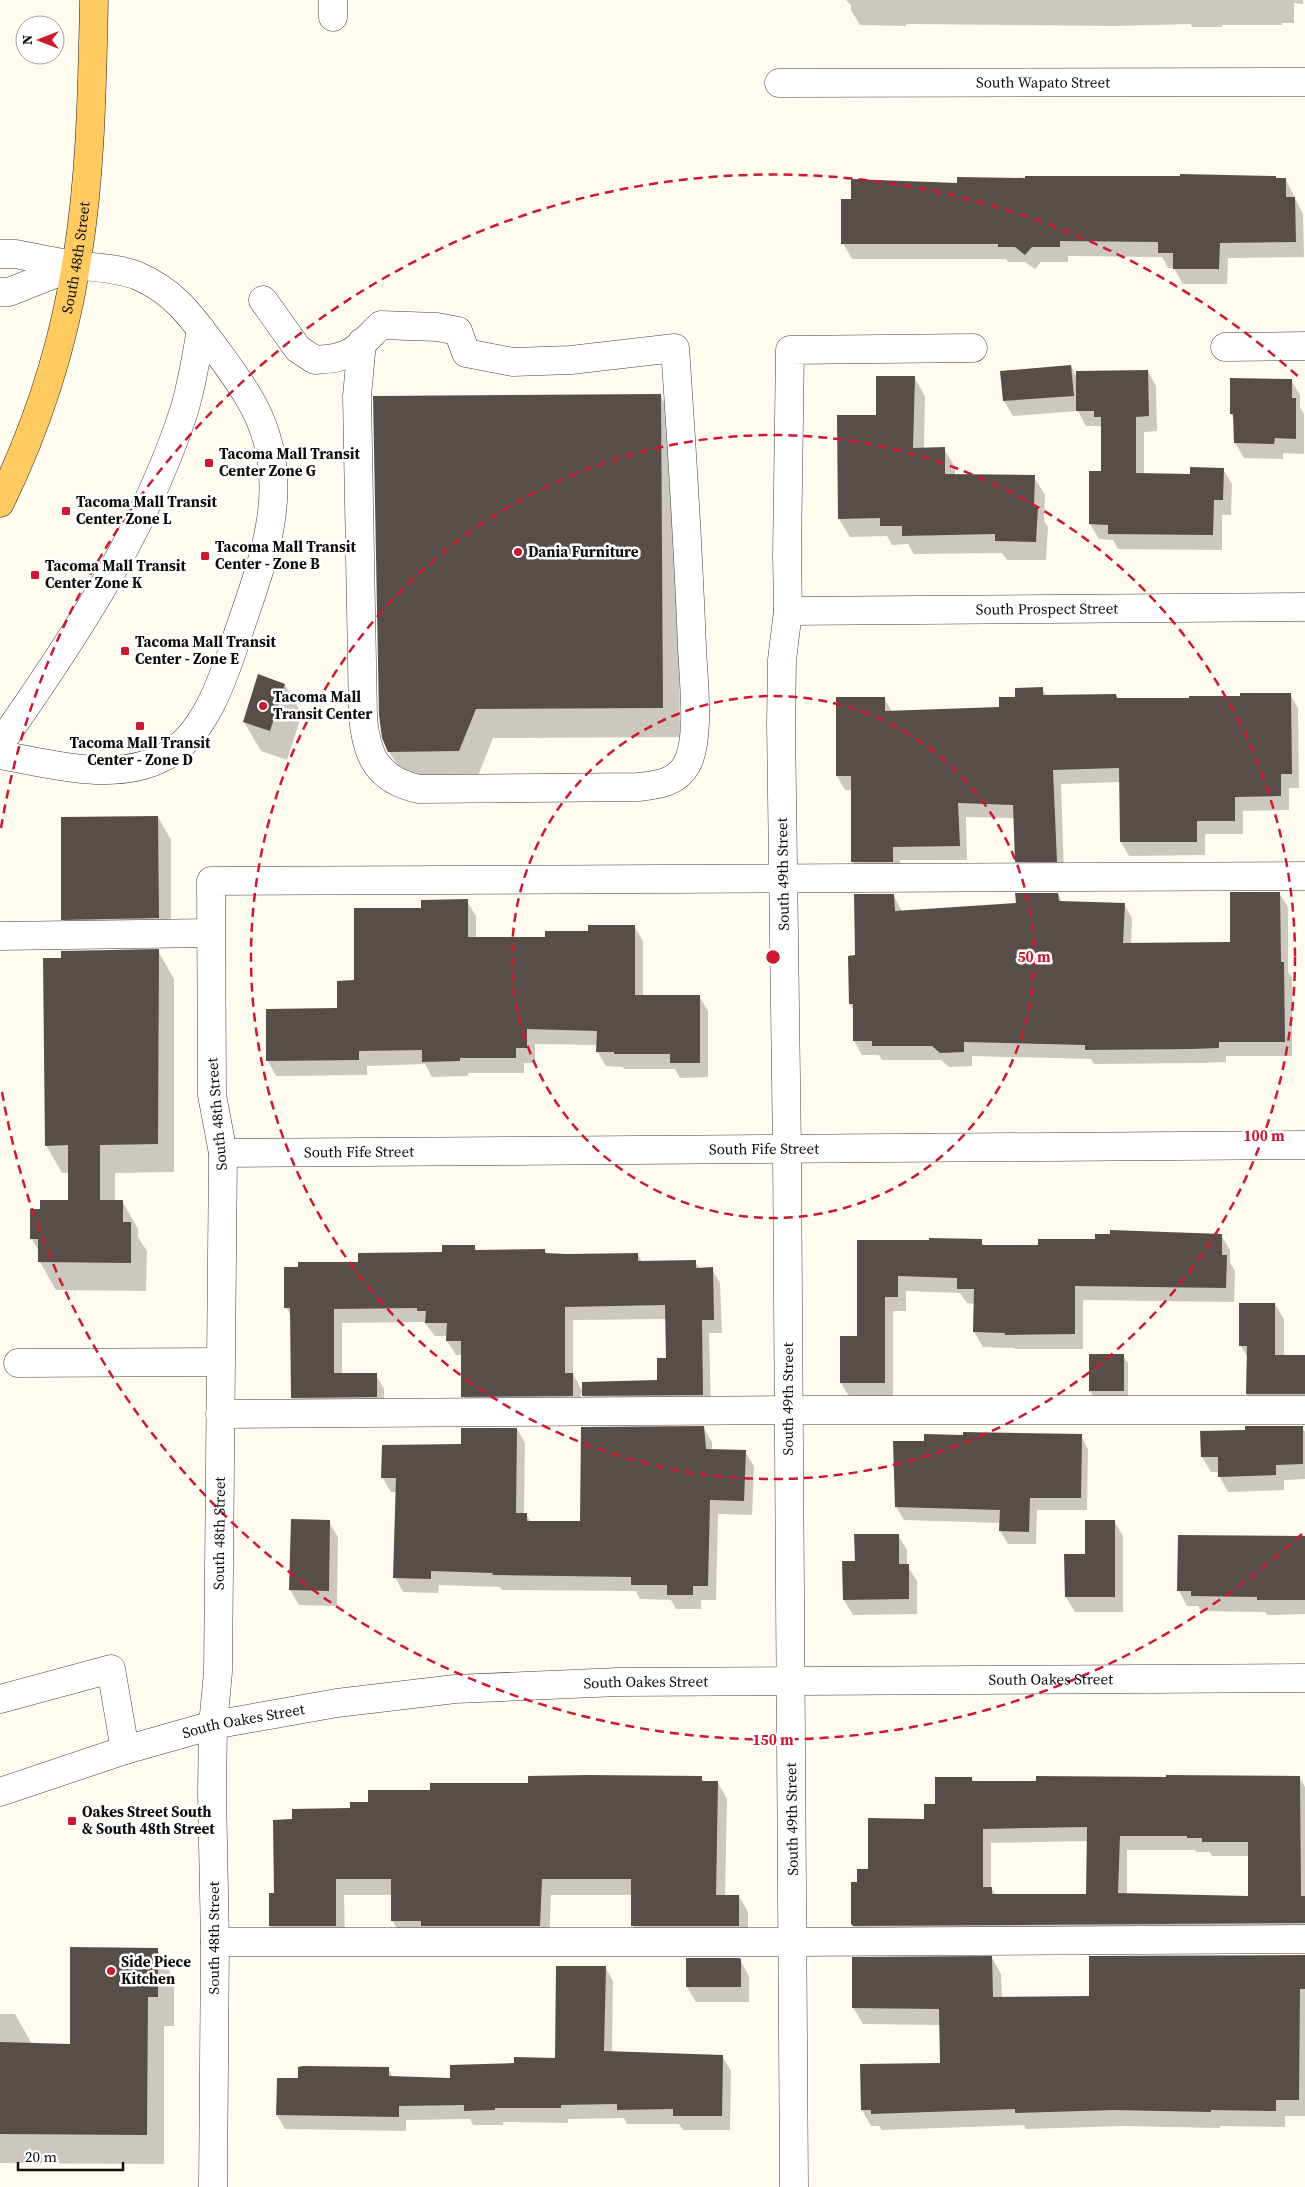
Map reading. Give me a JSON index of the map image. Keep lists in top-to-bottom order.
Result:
{
  "streets": {
    "main road": ["South 48th Street"],
    "street": [
      "South Wapato Street",
      "South Prospect Street",
      "South 49th Street",
      "South Fife Street",
      "South Oakes Street"
    ]
  },
  "crossings": [
    ["South 48th Street", "South 49th Street"],
    ["South 48th Street", "South Fife Street"],
    ["South 48th Street", "South Oakes Street"],
    ["South Prospect Street", "South 49th Street"],
    ["South 49th Street", "South Fife Street"],
    ["South 49th Street", "South Oakes Street"]
  ],
  "places": {
    "transit": [
      "Tacoma Mall Transit Center Zone G",
      "Tacoma Mall Transit Center Zone L",
      "Tacoma Mall Transit Center - Zone B",
      "Tacoma Mall Transit Center Zone K",
      "Tacoma Mall Transit Center - Zone E",
      "Tacoma Mall Transit Center - Zone D",
      "Oakes Street South & South 48th Street"
    ],
    "other": ["Dania Furniture", "Tacoma Mall Transit Center", "Side Piece Kitchen"]
  },
  "scale_bar": "20 m",
  "north": "left",
  "rings": ["50 m", "100 m", "150 m"]
}
